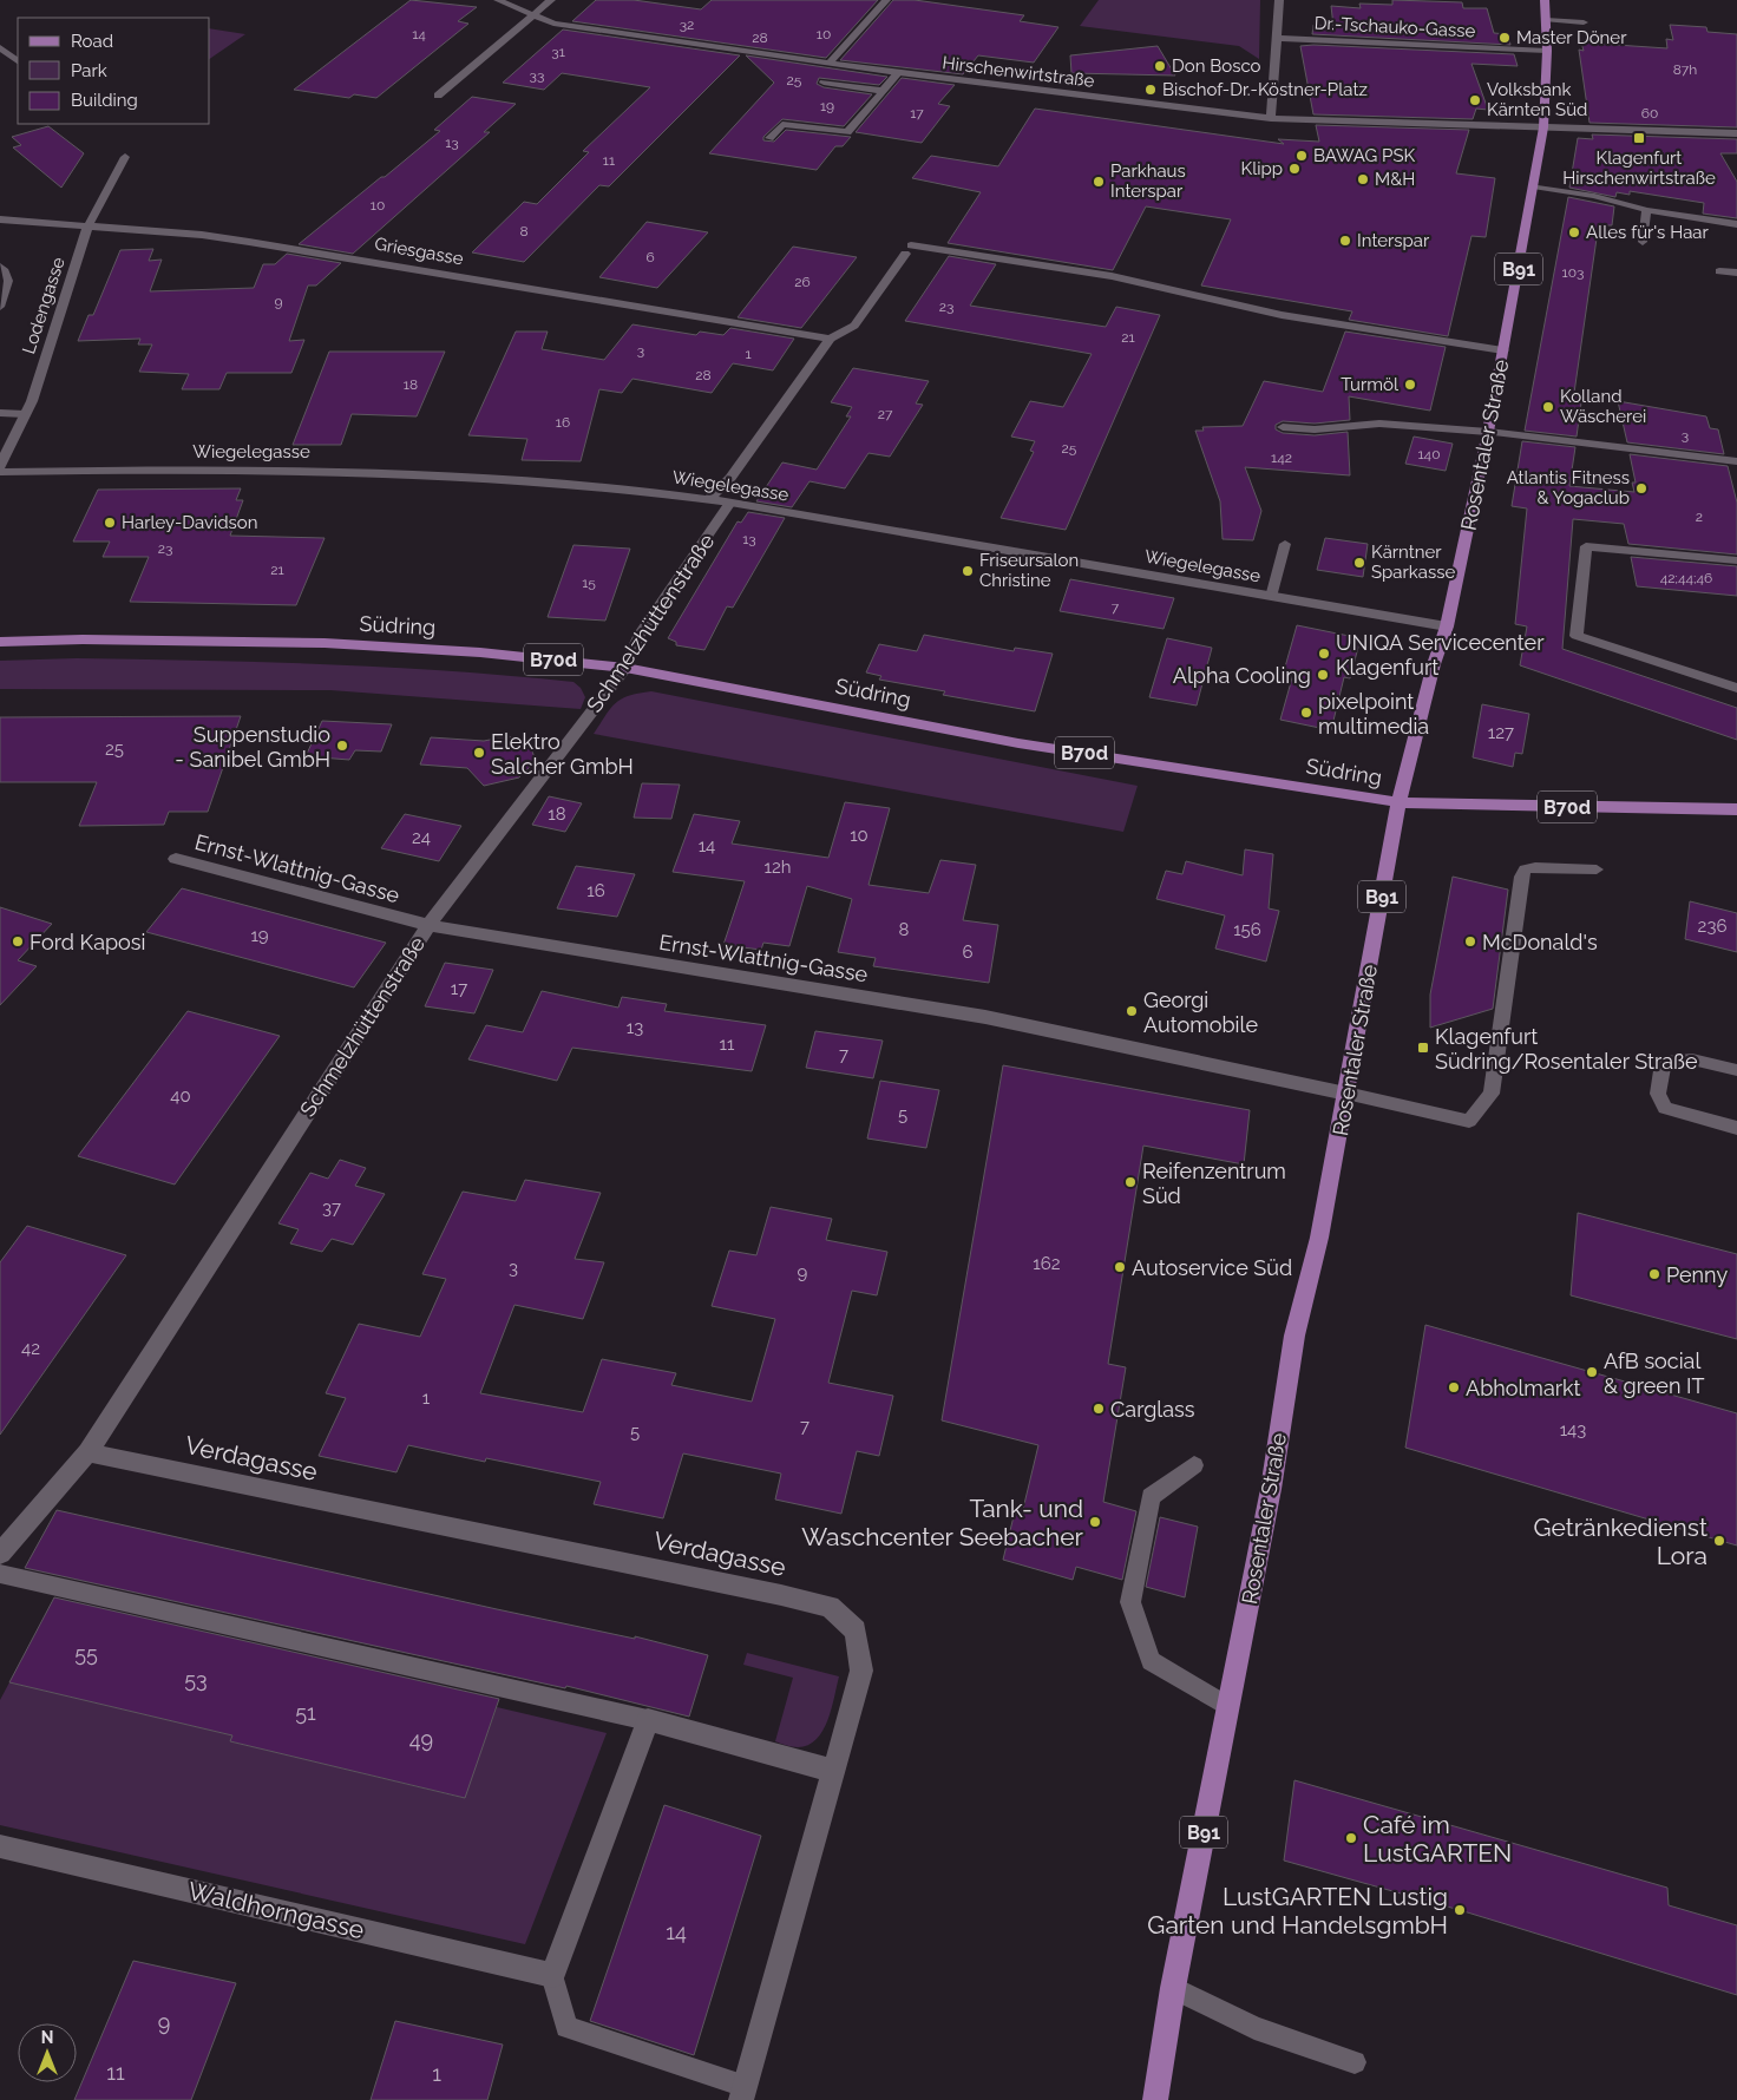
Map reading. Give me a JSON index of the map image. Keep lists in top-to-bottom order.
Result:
{
  "streets": {
    "main road": [
      "B91",
      "Rosentaler Straße",
      "Südring",
      "B70d"
    ],
    "street": [
      "Dr.-Tschauko-Gasse",
      "Hirschenwirtstraße",
      "Griesgasse",
      "Lodengasse",
      "Wiegelegasse",
      "Schmelzhüttenstraße",
      "Ernst-Wlattnig-Gasse",
      "Verdagasse",
      "Waldhorngasse"
    ]
  },
  "crossings": [
    ["Dr.-Tschauko-Gasse", "Rosentaler Straße"],
    ["Hirschenwirtstraße", "Rosentaler Straße"],
    ["Griesgasse", "Lodengasse"],
    ["Rosentaler Straße", "Wiegelegasse"],
    ["Rosentaler Straße", "Südring"],
    ["Rosentaler Straße", "Ernst-Wlattnig-Gasse"],
    ["Wiegelegasse", "Schmelzhüttenstraße"],
    ["Schmelzhüttenstraße", "Südring"],
    ["Schmelzhüttenstraße", "Ernst-Wlattnig-Gasse"],
    ["Schmelzhüttenstraße", "Verdagasse"]
  ],
  "places": {
    "other": [
      "Master Döner",
      "Don Bosco",
      "Bischof-Dr.-Köstner-Platz",
      "Volksbank Kärnten Süd",
      "BAWAG PSK",
      "Klipp",
      "M&H",
      "Parkhaus Interspar",
      "Alles für's Haar",
      "Interspar",
      "Turmöl",
      "Kolland Wäscherei",
      "Atlantis Fitness & Yogaclub",
      "Harley-Davidson",
      "Kärntner Sparkasse",
      "Friseursalon Christine",
      "UNIQA Servicecenter Klagenfurt",
      "Alpha Cooling",
      "pixelpoint multimedia",
      "Suppenstudio - Sanibel GmbH",
      "Elektro Salcher GmbH",
      "Ford Kaposi",
      "McDonald's",
      "Georgi Automobile",
      "Reifenzentrum Süd",
      "Autoservice Süd",
      "Penny",
      "AfB social & green IT",
      "Abholmarkt",
      "Carglass",
      "Tank- und Waschcenter Seebacher",
      "Getränkedienst Lora",
      "Café im LustGARTEN",
      "LustGARTEN Lustig Garten und HandelsgmbH"
    ],
    "transit": ["Klagenfurt Hirschenwirtstraße", "Klagenfurt Südring/Rosentaler Straße"]
  },
  "house_numbers": [
    "32",
    "14",
    "10",
    "28",
    "31",
    "87h",
    "33",
    "25",
    "19",
    "17",
    "60",
    "13",
    "11",
    "10",
    "8",
    "6",
    "103",
    "26",
    "9",
    "23",
    "21",
    "3",
    "1",
    "28",
    "18",
    "27",
    "16",
    "3",
    "25",
    "140",
    "142",
    "2",
    "13",
    "23",
    "21",
    "42;44;46",
    "15",
    "7",
    "127",
    "25",
    "18",
    "10",
    "24",
    "14",
    "12h",
    "16",
    "236",
    "8",
    "156",
    "19",
    "6",
    "17",
    "13",
    "11",
    "7",
    "40",
    "5",
    "37",
    "162",
    "3",
    "9",
    "42",
    "1",
    "7",
    "143",
    "5",
    "55",
    "53",
    "51",
    "49",
    "14",
    "9",
    "11",
    "1"
  ],
  "legend": ["Road", "Park", "Building"],
  "north": "top"
}
